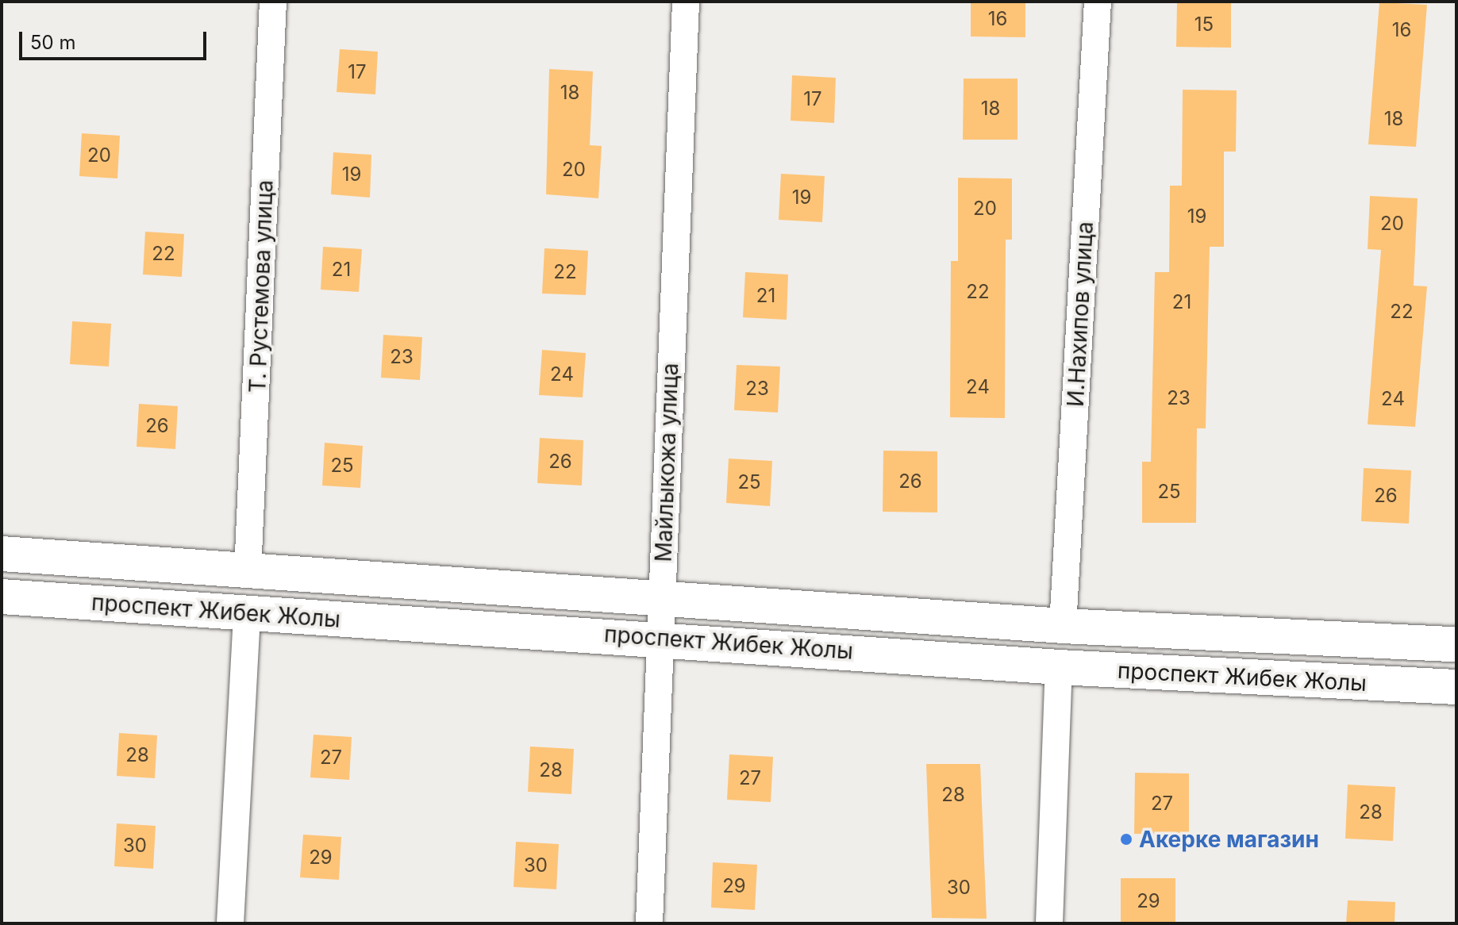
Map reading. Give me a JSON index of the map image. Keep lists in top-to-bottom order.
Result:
{
  "streets": {
    "street": [
      "Т. Рустемова улица",
      "И.Нахипов улица",
      "Майлыкожа улица",
      "проспект Жибек Жолы"
    ]
  },
  "crossings": [
    ["Т. Рустемова улица", "проспект Жибек Жолы"],
    ["И.Нахипов улица", "проспект Жибек Жолы"],
    ["Майлыкожа улица", "проспект Жибек Жолы"]
  ],
  "places": ["Акерке магазин"],
  "house_numbers": [
    "16",
    "15",
    "16",
    "17",
    "18",
    "17",
    "18",
    "18",
    "20",
    "20",
    "19",
    "19",
    "20",
    "19",
    "20",
    "22",
    "21",
    "22",
    "22",
    "21",
    "21",
    "22",
    "23",
    "24",
    "24",
    "23",
    "23",
    "24",
    "26",
    "26",
    "25",
    "26",
    "25",
    "25",
    "26",
    "28",
    "27",
    "28",
    "27",
    "28",
    "27",
    "28",
    "30",
    "29",
    "30",
    "29",
    "30",
    "29"
  ],
  "scale_bar": "50 m"
}
